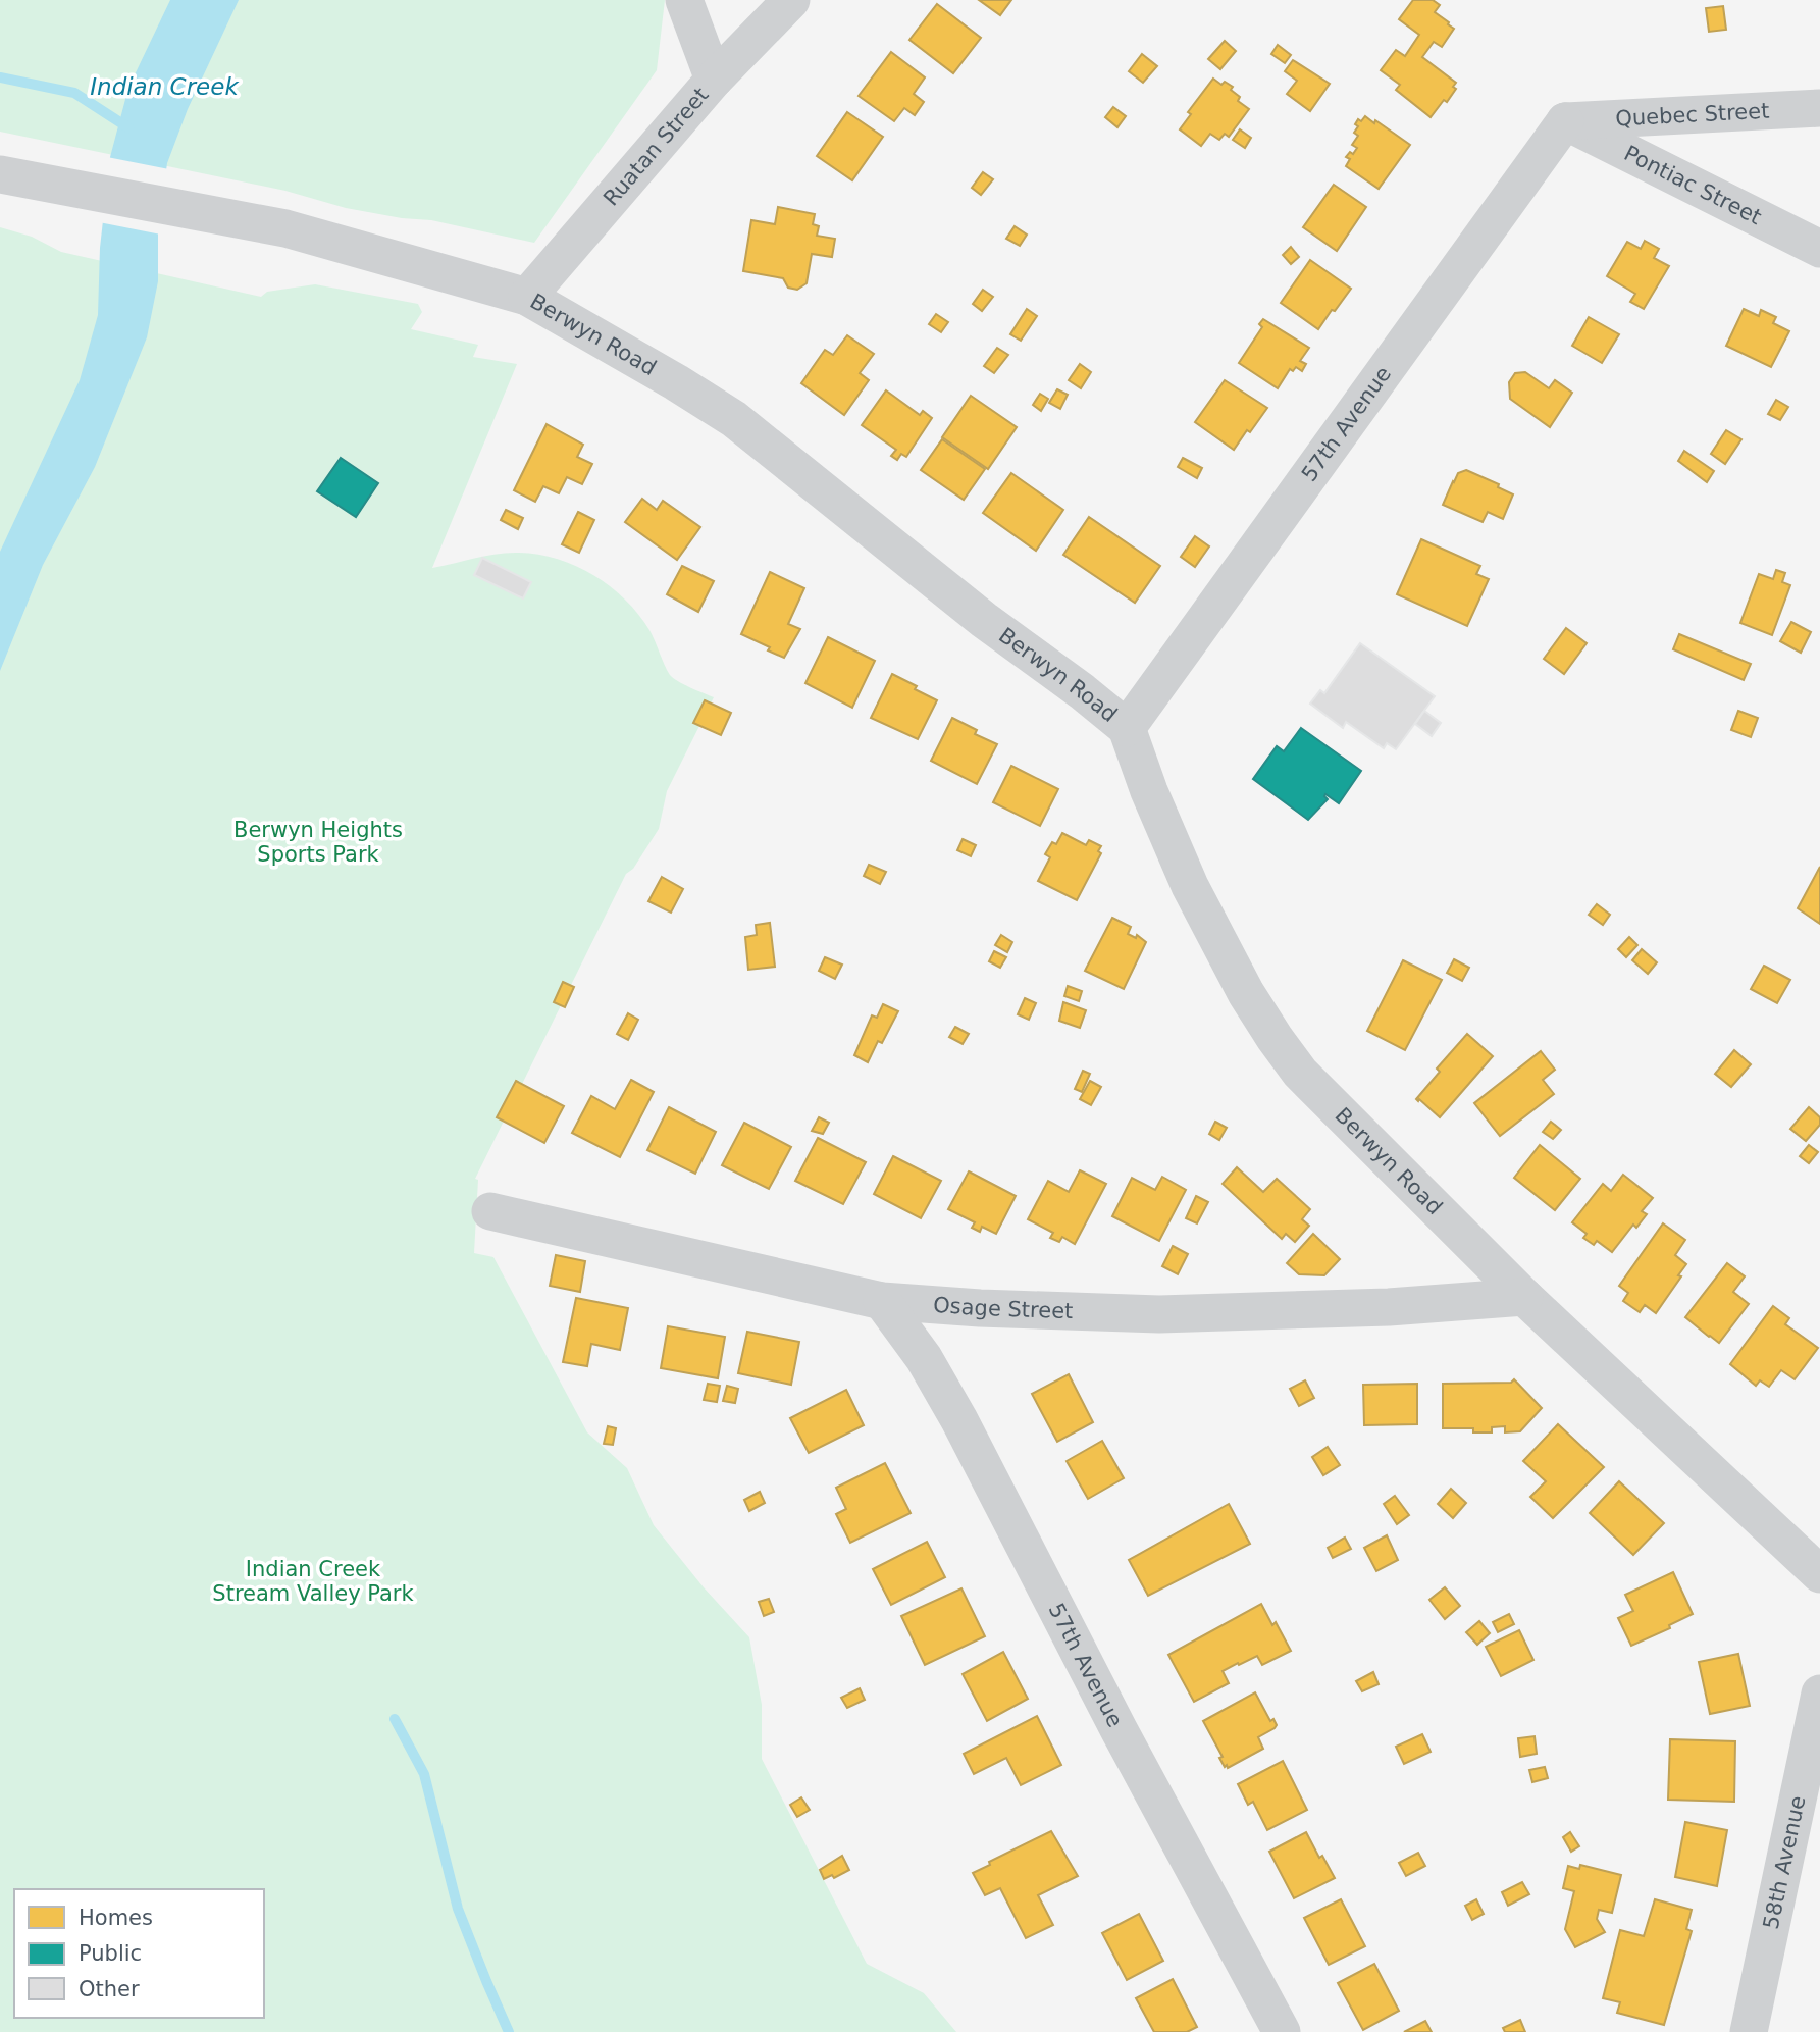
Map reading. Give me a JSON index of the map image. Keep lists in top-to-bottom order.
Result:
{
  "streets": {
    "street": [
      "Quebec Street",
      "Ruatan Street",
      "Pontiac Street",
      "Berwyn Road",
      "57th Avenue",
      "Osage Street",
      "58th Avenue"
    ]
  },
  "crossings": [
    ["Quebec Street", "Pontiac Street"],
    ["Quebec Street", "57th Avenue"],
    ["Ruatan Street", "Berwyn Road"],
    ["Pontiac Street", "57th Avenue"],
    ["Berwyn Road", "57th Avenue"],
    ["Berwyn Road", "Osage Street"],
    ["57th Avenue", "Osage Street"]
  ],
  "water": ["Indian Creek"],
  "parks": ["Berwyn Heights Sports Park", "Indian Creek Stream Valley Park"],
  "legend": ["Homes", "Public", "Other"]
}
